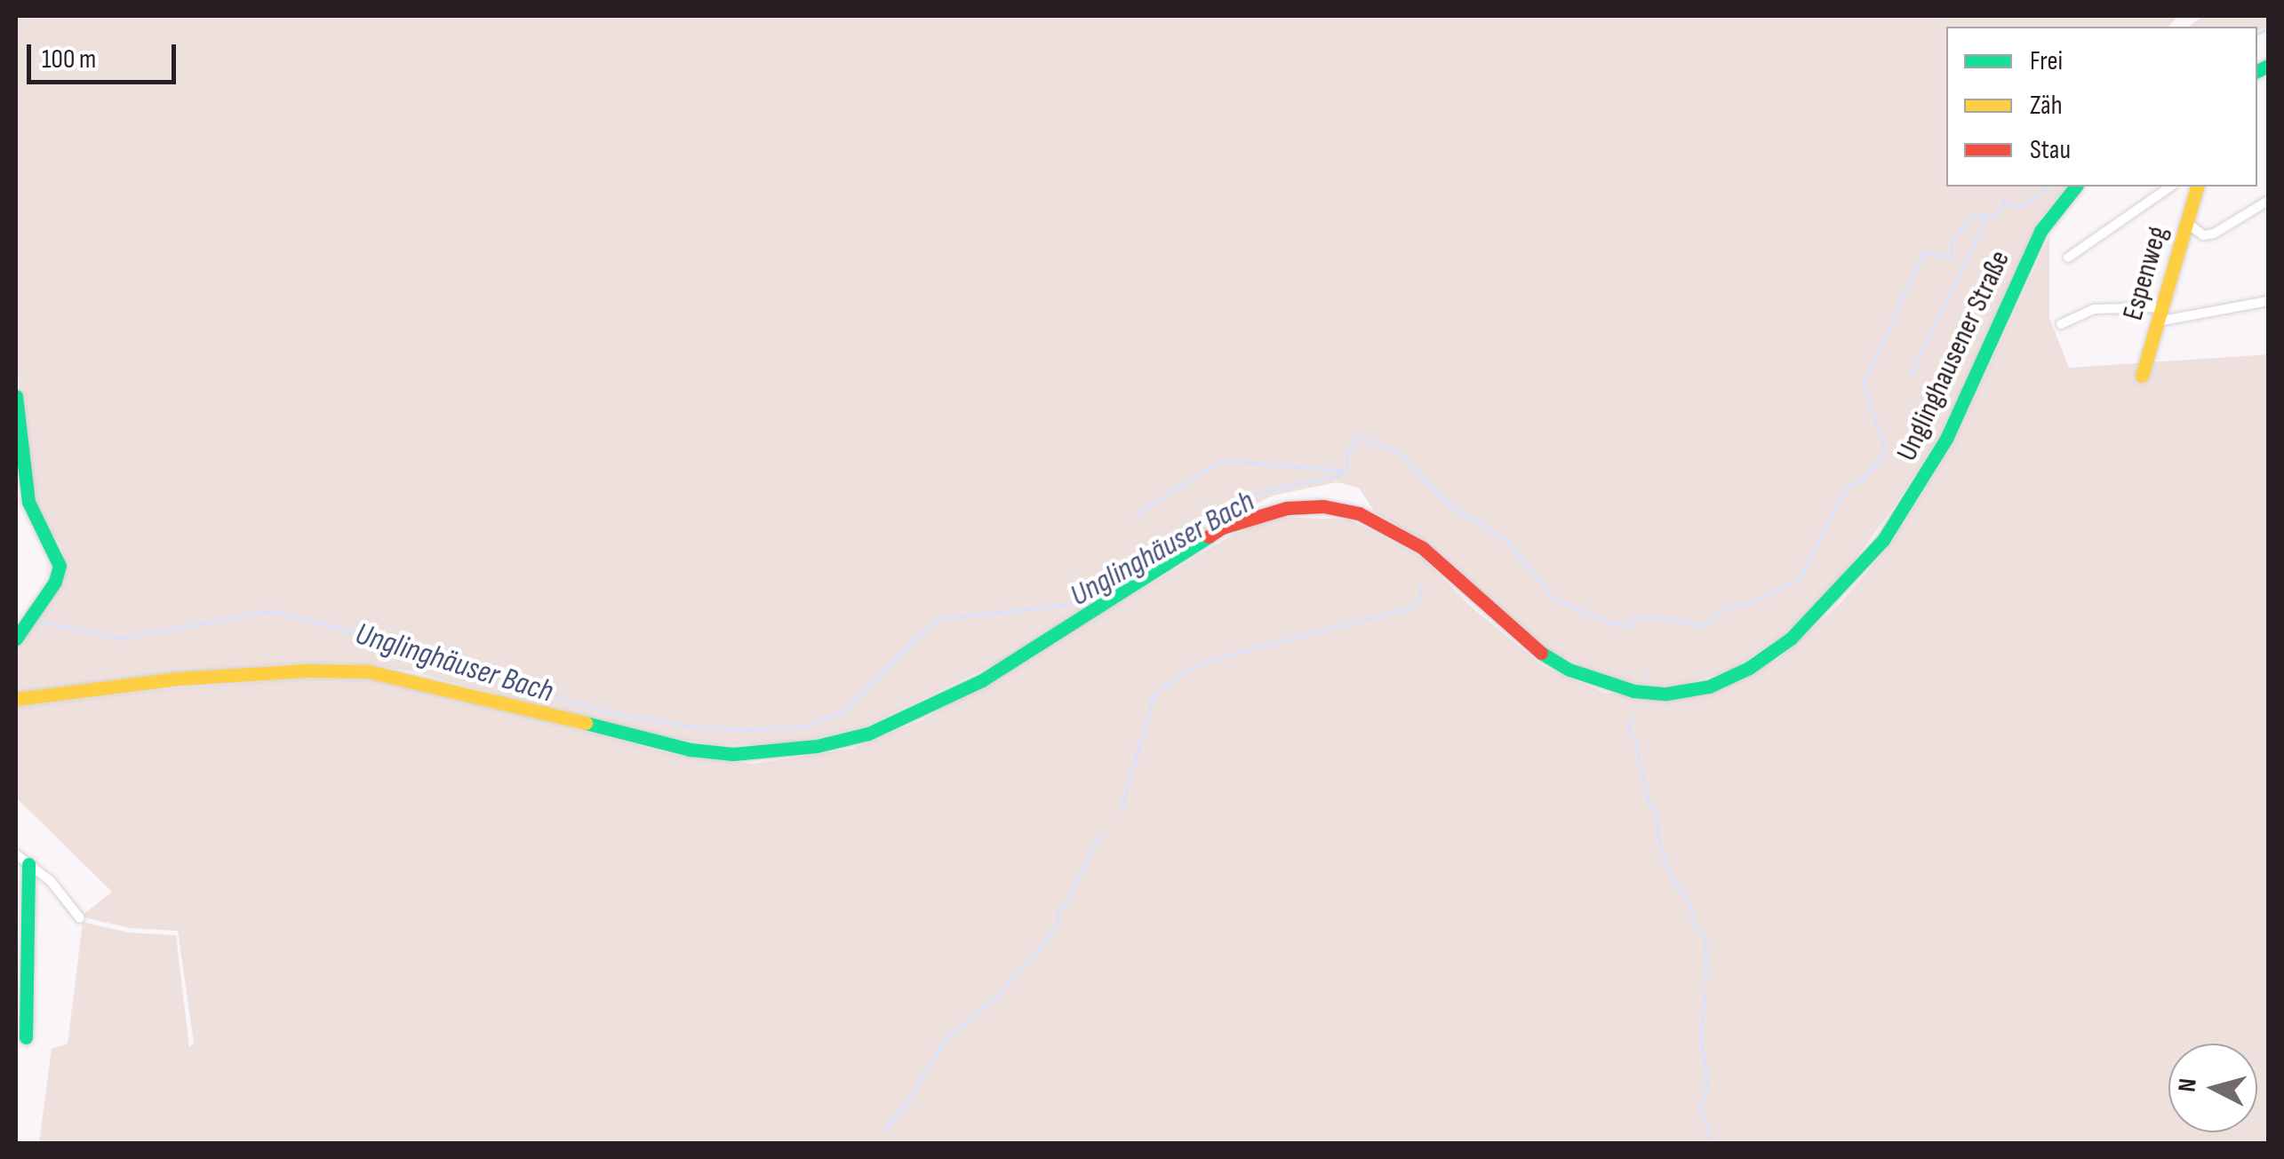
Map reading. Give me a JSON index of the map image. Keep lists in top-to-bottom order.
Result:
{
  "streets": {
    "main road": ["Espenweg", "Unglinghausener Straße"]
  },
  "water": ["Unglinghäuser Bach"],
  "legend": ["Frei", "Zäh", "Stau"],
  "scale_bar": "100 m",
  "north": "left"
}
